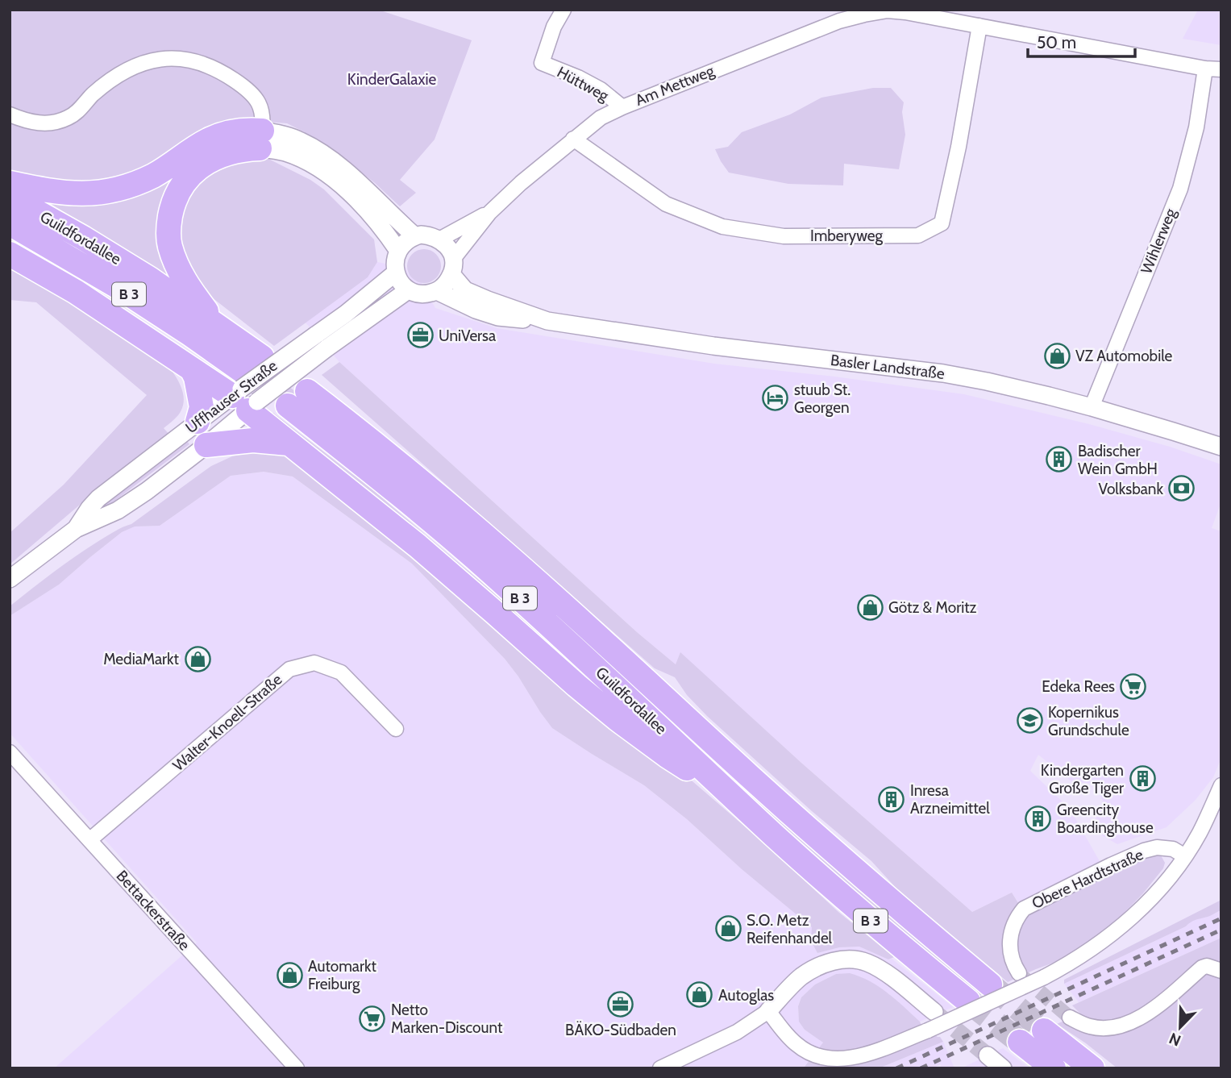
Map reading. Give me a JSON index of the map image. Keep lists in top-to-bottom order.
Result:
{
  "streets": {
    "highway": ["Guildfordallee", "B 3"],
    "street": [
      "Hüttweg",
      "Am Mettweg",
      "Imberyweg",
      "Wihlerweg",
      "Basler Landstraße",
      "Uffhauser Straße",
      "Walter-Knoell-Straße",
      "Obere Hardtstraße",
      "Bettackerstraße"
    ]
  },
  "crossings": [
    ["Hüttweg", "Am Mettweg"],
    ["Am Mettweg", "Imberyweg"],
    ["Am Mettweg", "Wihlerweg"],
    ["Am Mettweg", "Basler Landstraße"],
    ["Am Mettweg", "Uffhauser Straße"],
    ["Guildfordallee", "Uffhauser Straße"],
    ["Wihlerweg", "Basler Landstraße"],
    ["Basler Landstraße", "Uffhauser Straße"],
    ["Walter-Knoell-Straße", "Bettackerstraße"]
  ],
  "parks": ["KinderGalaxie"],
  "places": {
    "office": ["UniVersa", "BÄKO-Südbaden"],
    "shop": [
      "VZ Automobile",
      "Götz & Moritz",
      "MediaMarkt",
      "S.O. Metz Reifenhandel",
      "Automarkt Freiburg",
      "Autoglas"
    ],
    "hotel": ["stuub St. Georgen"],
    "building": [
      "Badischer Wein GmbH",
      "Kindergarten Große Tiger",
      "Inresa Arzneimittel",
      "Greencity Boardinghouse"
    ],
    "bank": ["Volksbank"],
    "supermarket": ["Edeka Rees", "Netto Marken-Discount"],
    "school or university": ["Kopernikus Grundschule"]
  },
  "scale_bar": "50 m",
  "north": "bottom left"
}
